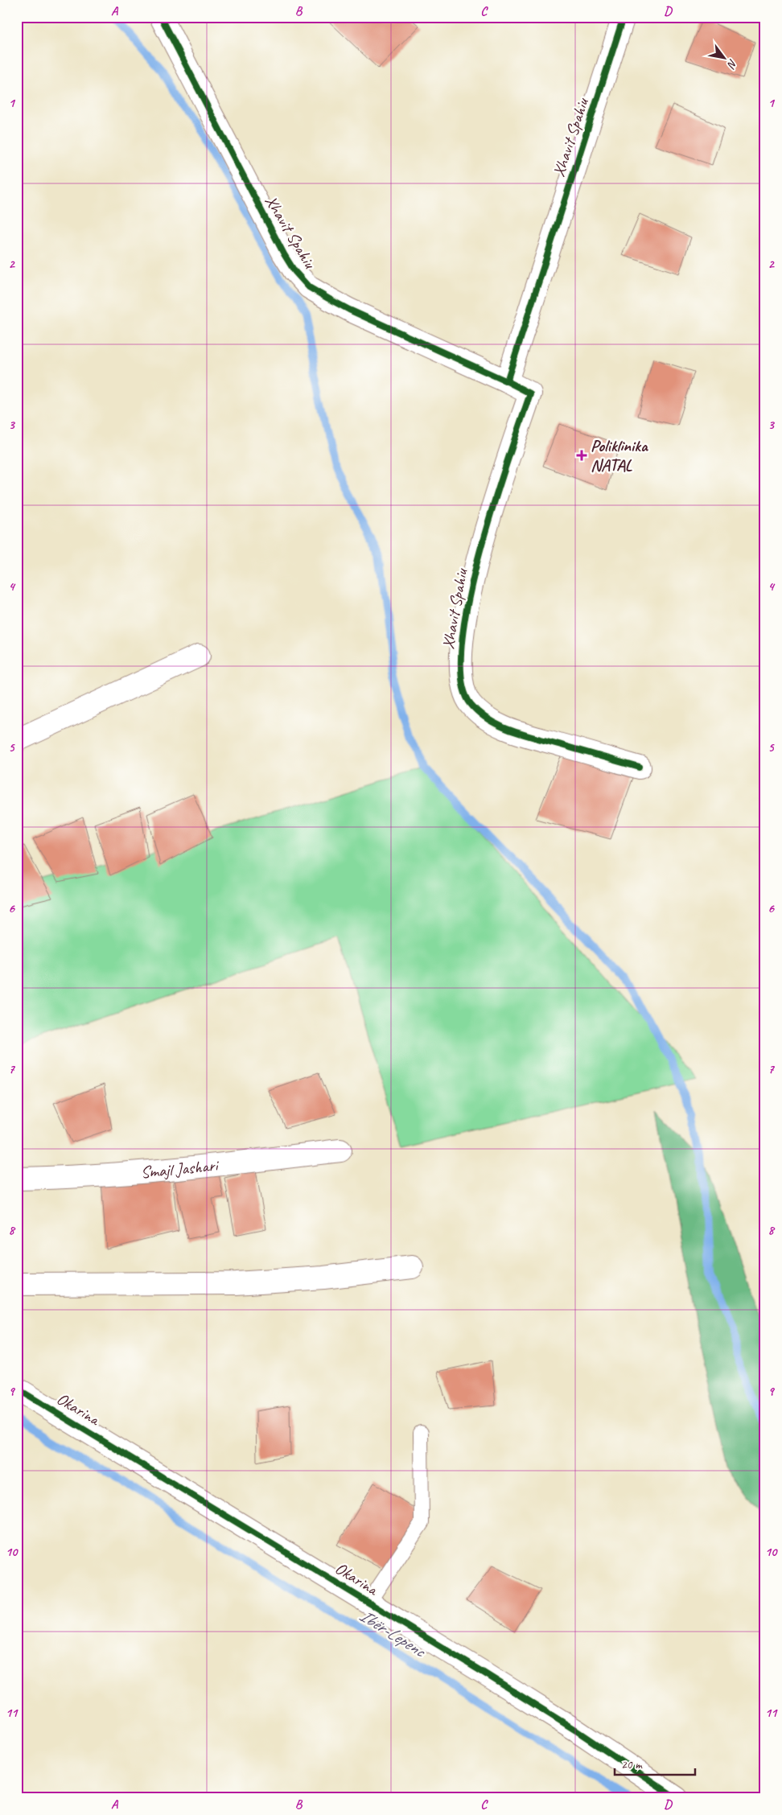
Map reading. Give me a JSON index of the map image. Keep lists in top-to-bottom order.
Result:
{
  "streets": {
    "street": ["Xhavit Spahiu", "Smajl Jashari", "Okarina"]
  },
  "water": ["Ibër-Lepenc"],
  "places": {
    "health": ["Poliklinika NATAL"]
  },
  "scale_bar": "20 m",
  "north": "bottom right",
  "grid": {
    "columns": [
      "A",
      "B",
      "C",
      "D"
    ],
    "rows": [
      "1",
      "2",
      "3",
      "4",
      "5",
      "6",
      "7",
      "8",
      "9",
      "10",
      "11"
    ]
  }
}
